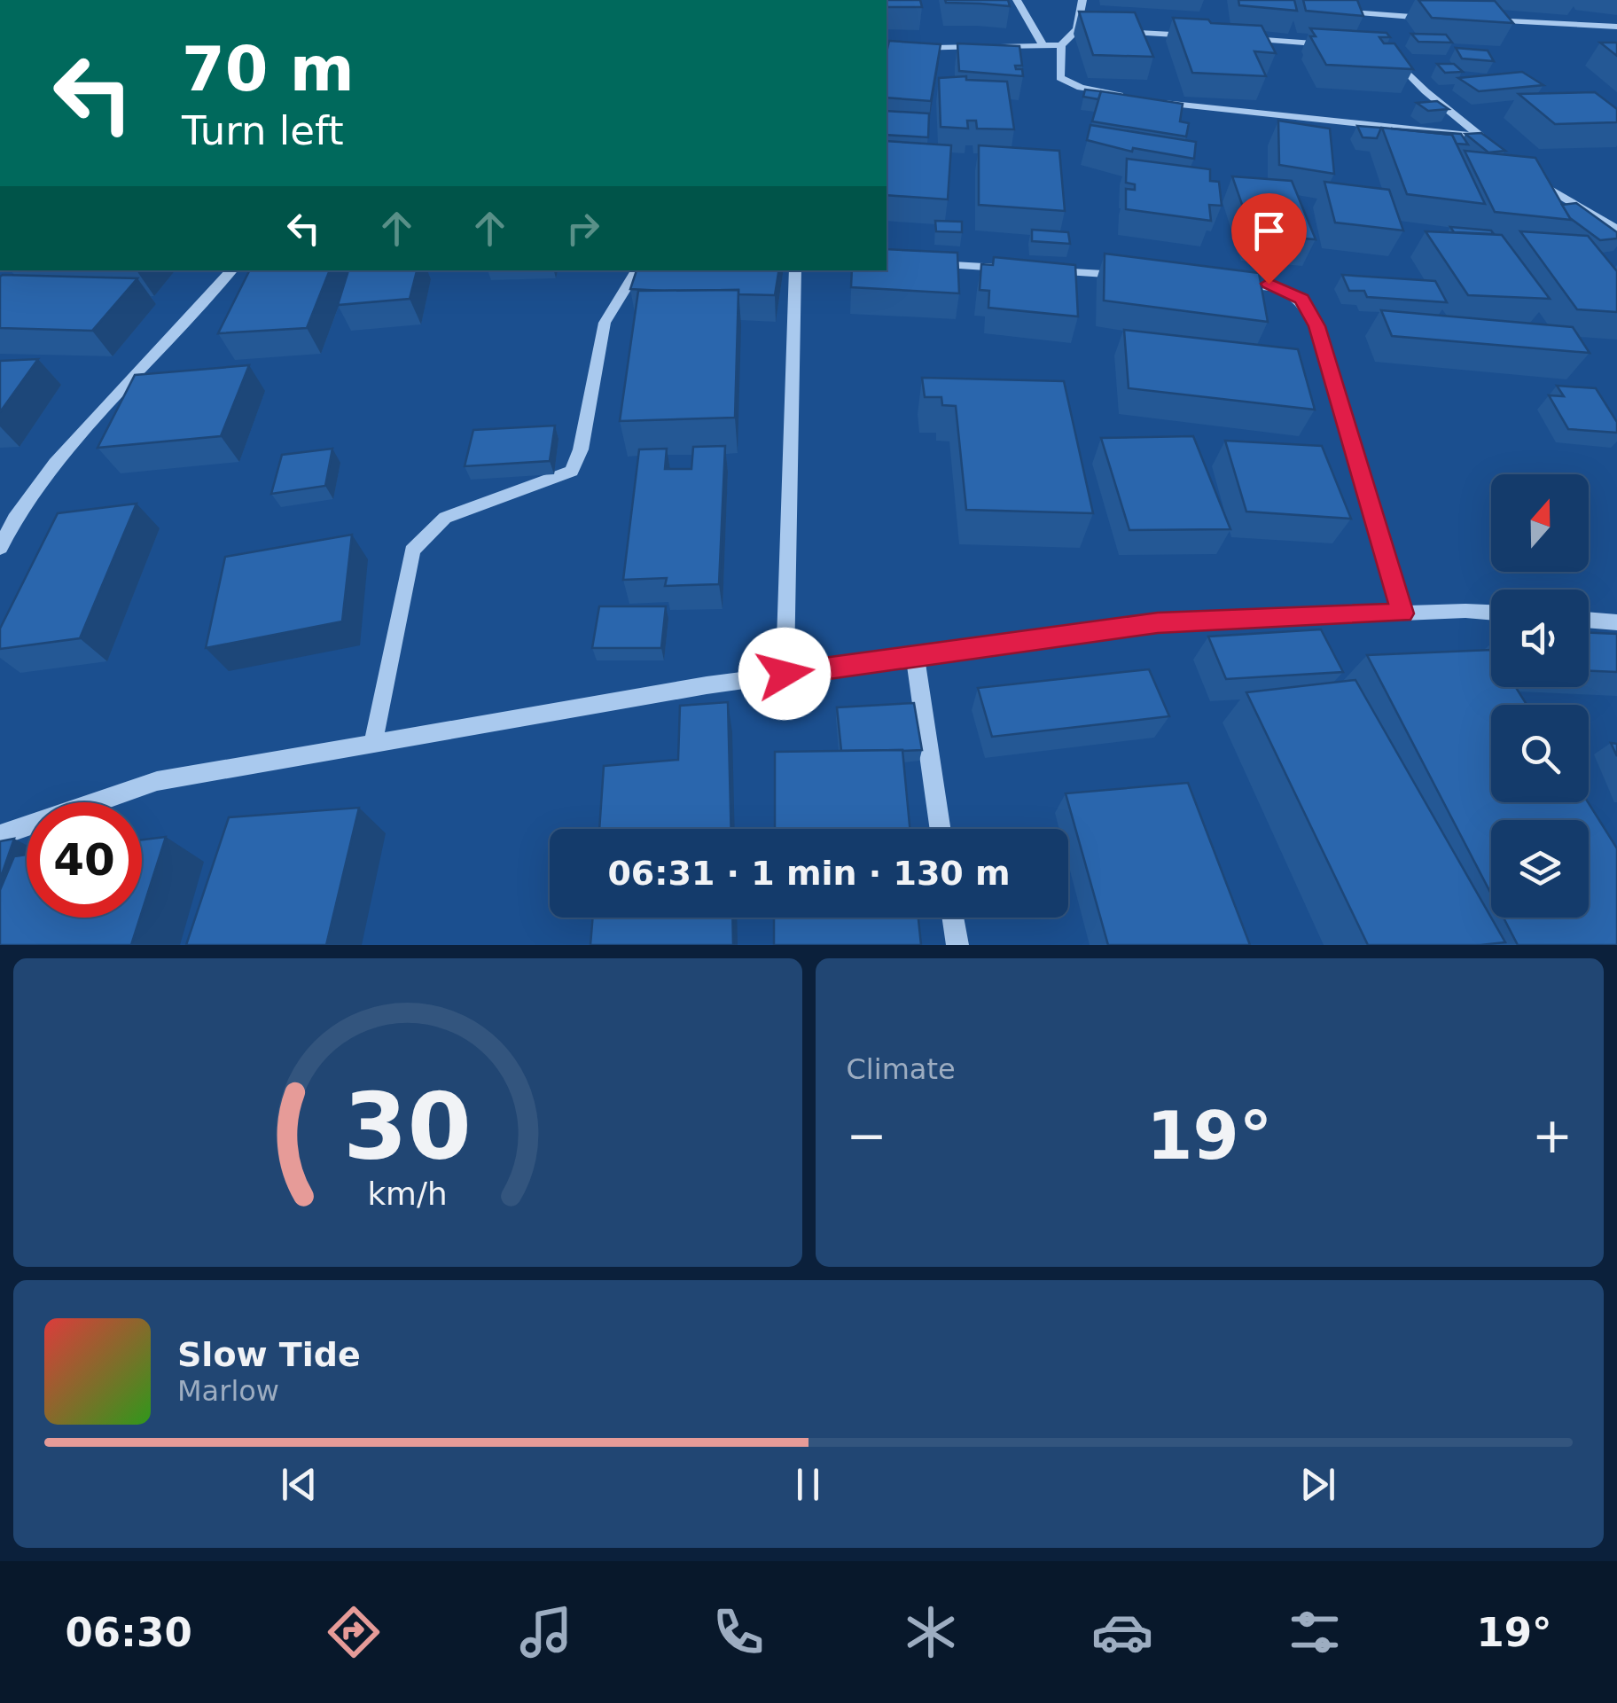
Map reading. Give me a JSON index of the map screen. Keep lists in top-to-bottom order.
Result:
{
  "north": "top",
  "page": {
    "turn": ["70 m", "Turn left"],
    "limit": "40",
    "trip": "06:31 · 1 min · 130 m",
    "tile": "Climate",
    "heat": ["−", "19°", "+"],
    "song": ["Slow Tide", "Marlow"],
    "tabs": ["06:30", "19°"],
    "gauge": ["30", "km/h"]
  }
}
